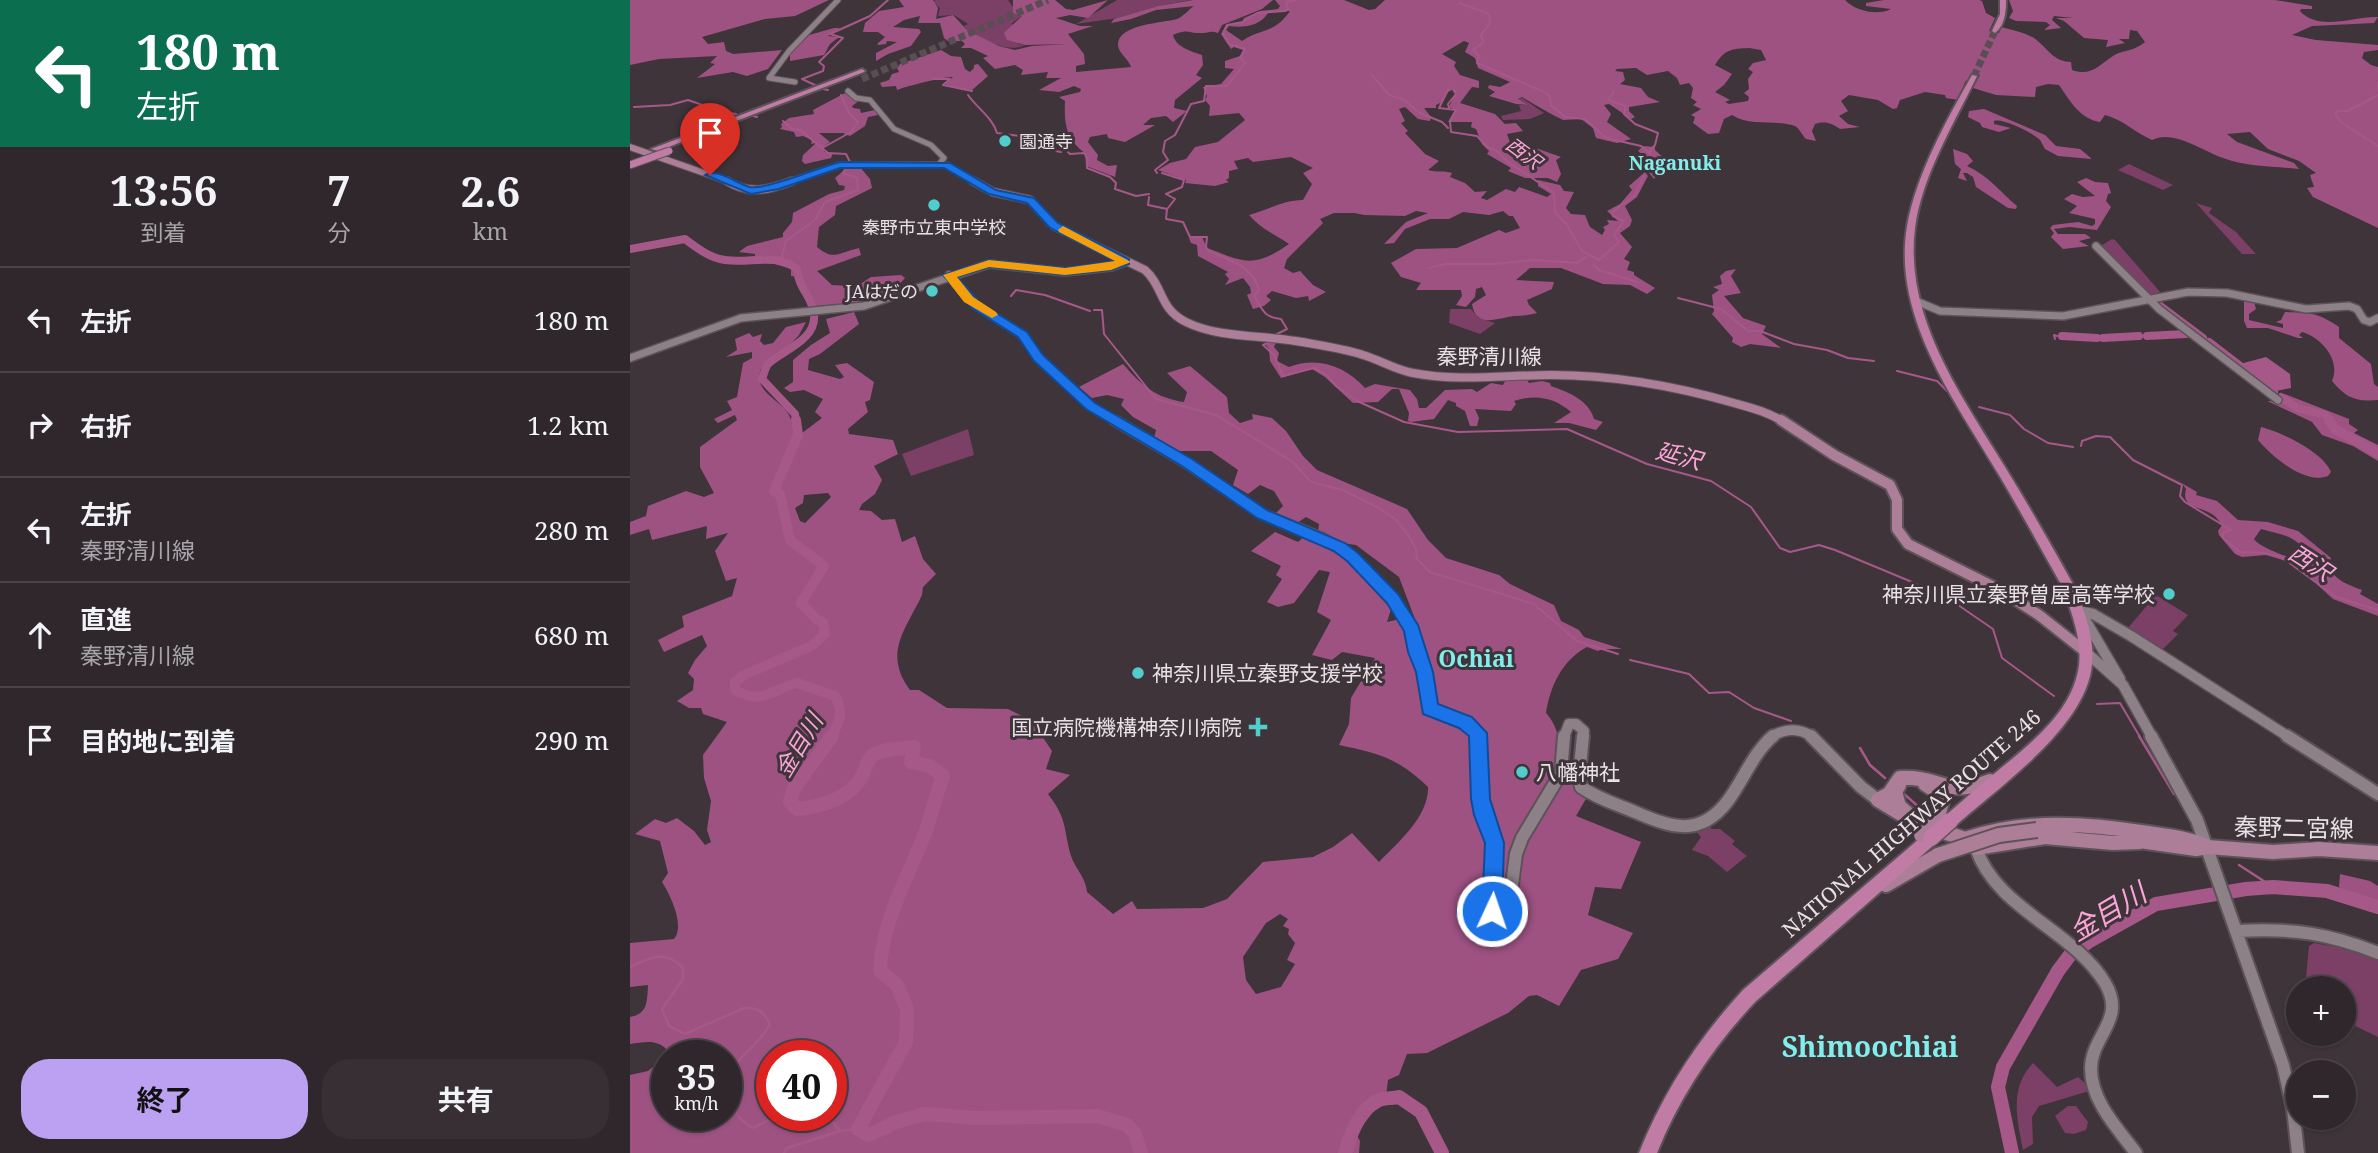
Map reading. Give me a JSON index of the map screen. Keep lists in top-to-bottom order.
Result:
{
  "streets": {
    "highway": ["NATIONAL HIGHWAY ROUTE 246"],
    "main road": ["秦野清川線", "秦野二宮線"]
  },
  "crossings": [
    ["秦野清川線", "NATIONAL HIGHWAY ROUTE 246"]
  ],
  "districts": ["Naganuki", "Ochiai", "Shimoochiai"],
  "water": ["西沢", "延沢", "金目川"],
  "places": {
    "other": [
      "園通寺",
      "秦野市立東中学校",
      "JAはだの",
      "神奈川県立秦野曽屋高等学校",
      "神奈川県立秦野支援学校",
      "八幡神社"
    ],
    "health": ["国立病院機構神奈川病院"]
  },
  "page": {
    "turn": ["180 m", "左折"],
    "eta": [
      "13:56",
      "到着",
      "7",
      "分",
      "2.6",
      "km"
    ],
    "list": [
      {
        "name": "左折",
        "value": "180 m"
      },
      {
        "name": "右折",
        "value": "1.2 km"
      },
      {
        "name": "左折",
        "note": "秦野清川線",
        "value": "280 m"
      },
      {
        "name": "直進",
        "note": "秦野清川線",
        "value": "680 m"
      },
      {
        "name": "目的地に到着",
        "value": "290 m"
      }
    ],
    "map_buttons": ["+", "−"],
    "speed": "35 km/h",
    "limit": "40",
    "buttons": ["終了", "共有"]
  }
}
